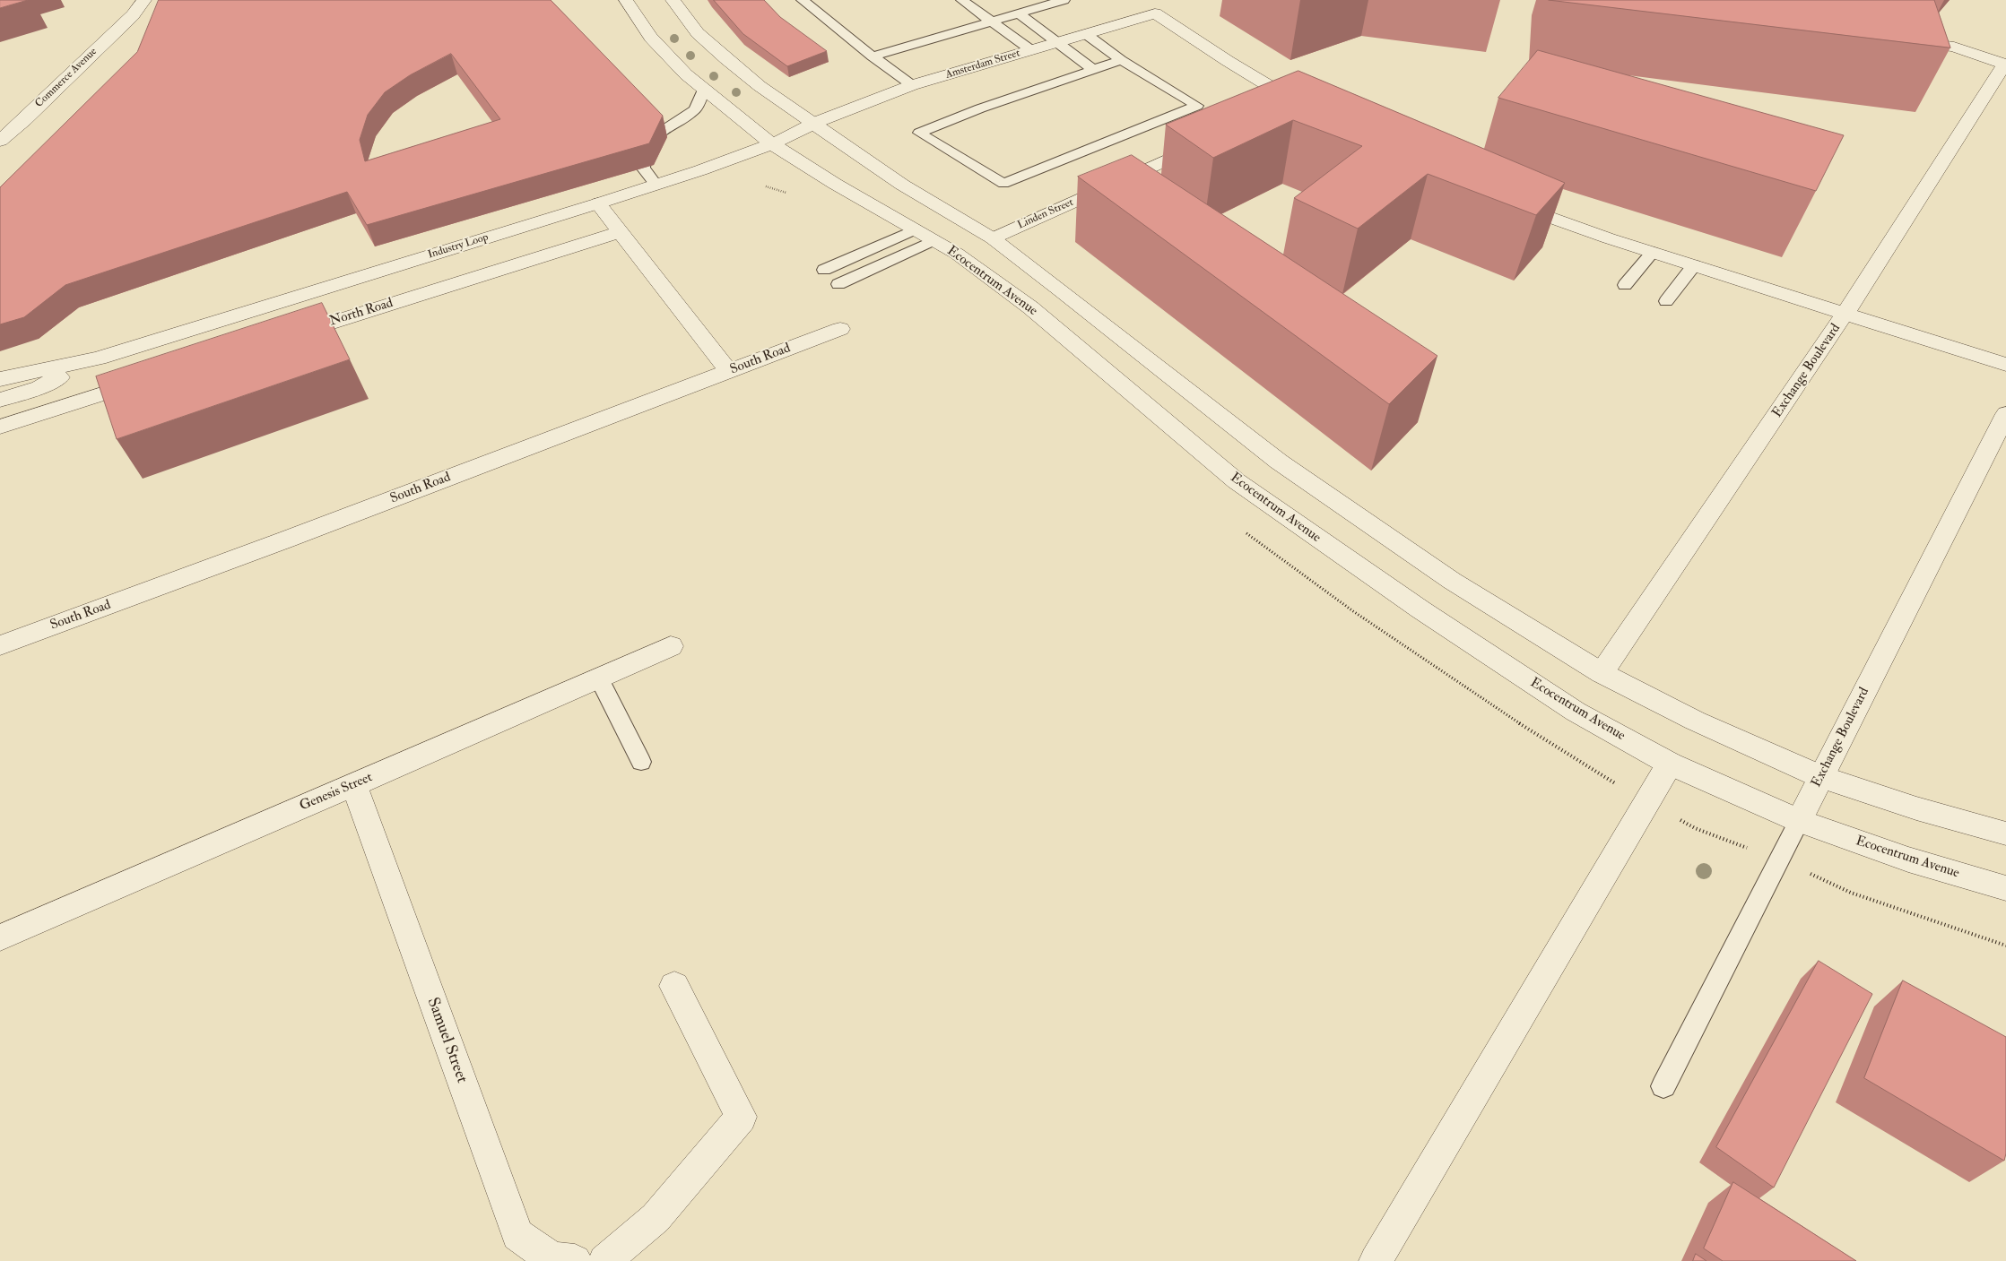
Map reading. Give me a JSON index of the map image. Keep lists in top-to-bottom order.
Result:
{
  "streets": {
    "street": [
      "Amsterdam Street",
      "Commerce Avenue",
      "Linden Street",
      "Industry Loop",
      "Ecocentrum Avenue",
      "North Road",
      "South Road",
      "Exchange Boulevard",
      "Genesis Street",
      "Samuel Street"
    ]
  },
  "crossings": [
    ["Amsterdam Street", "Industry Loop"],
    ["Industry Loop", "Ecocentrum Avenue"],
    ["Ecocentrum Avenue", "Exchange Boulevard"],
    ["Genesis Street", "Samuel Street"]
  ]
}
